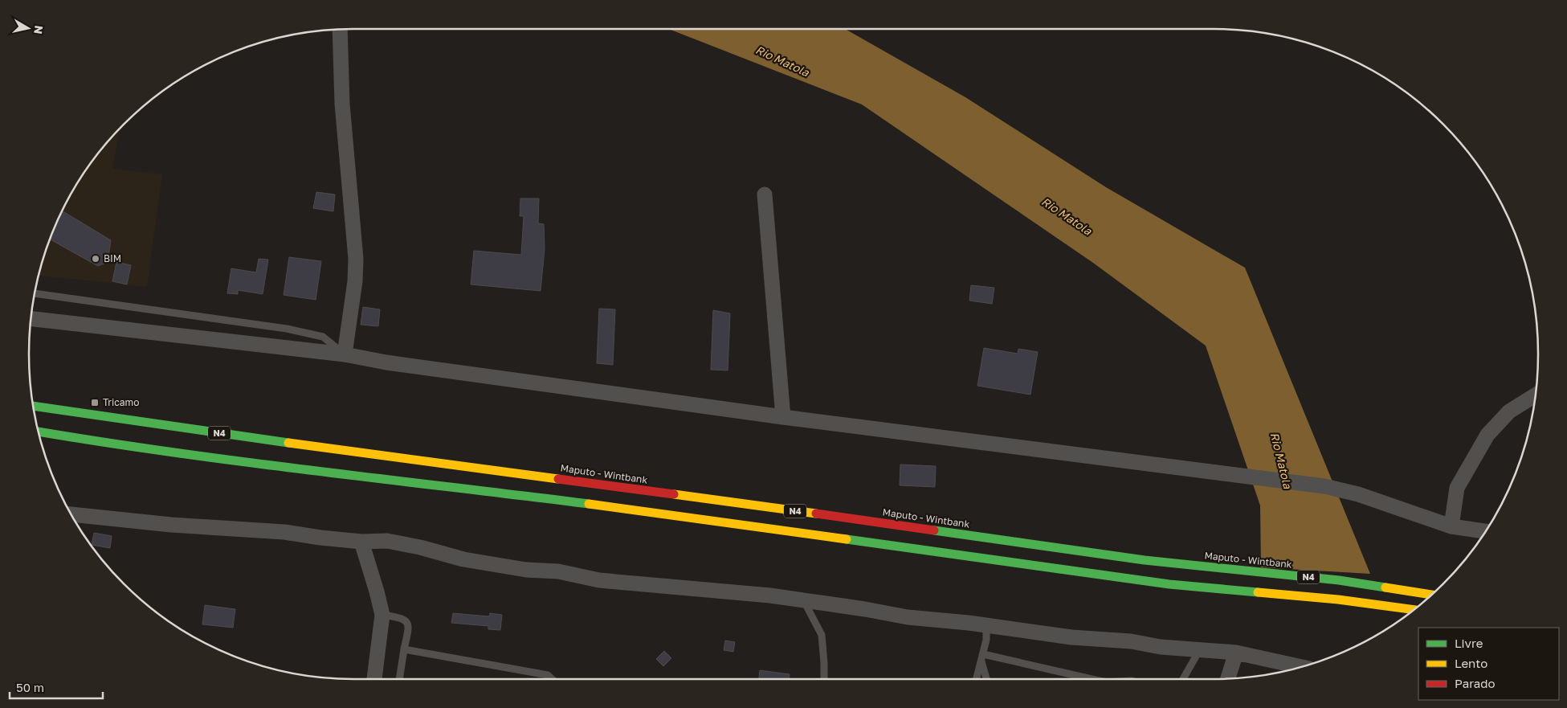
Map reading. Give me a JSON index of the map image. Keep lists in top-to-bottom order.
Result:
{
  "streets": {
    "highway": ["N4", "Maputo - Wintbank"]
  },
  "water": ["Rio Matola"],
  "places": {
    "other": ["BIM"],
    "transit": ["Tricamo"]
  },
  "legend": ["Livre", "Lento", "Parado"],
  "scale_bar": "50 m",
  "north": "right"
}
